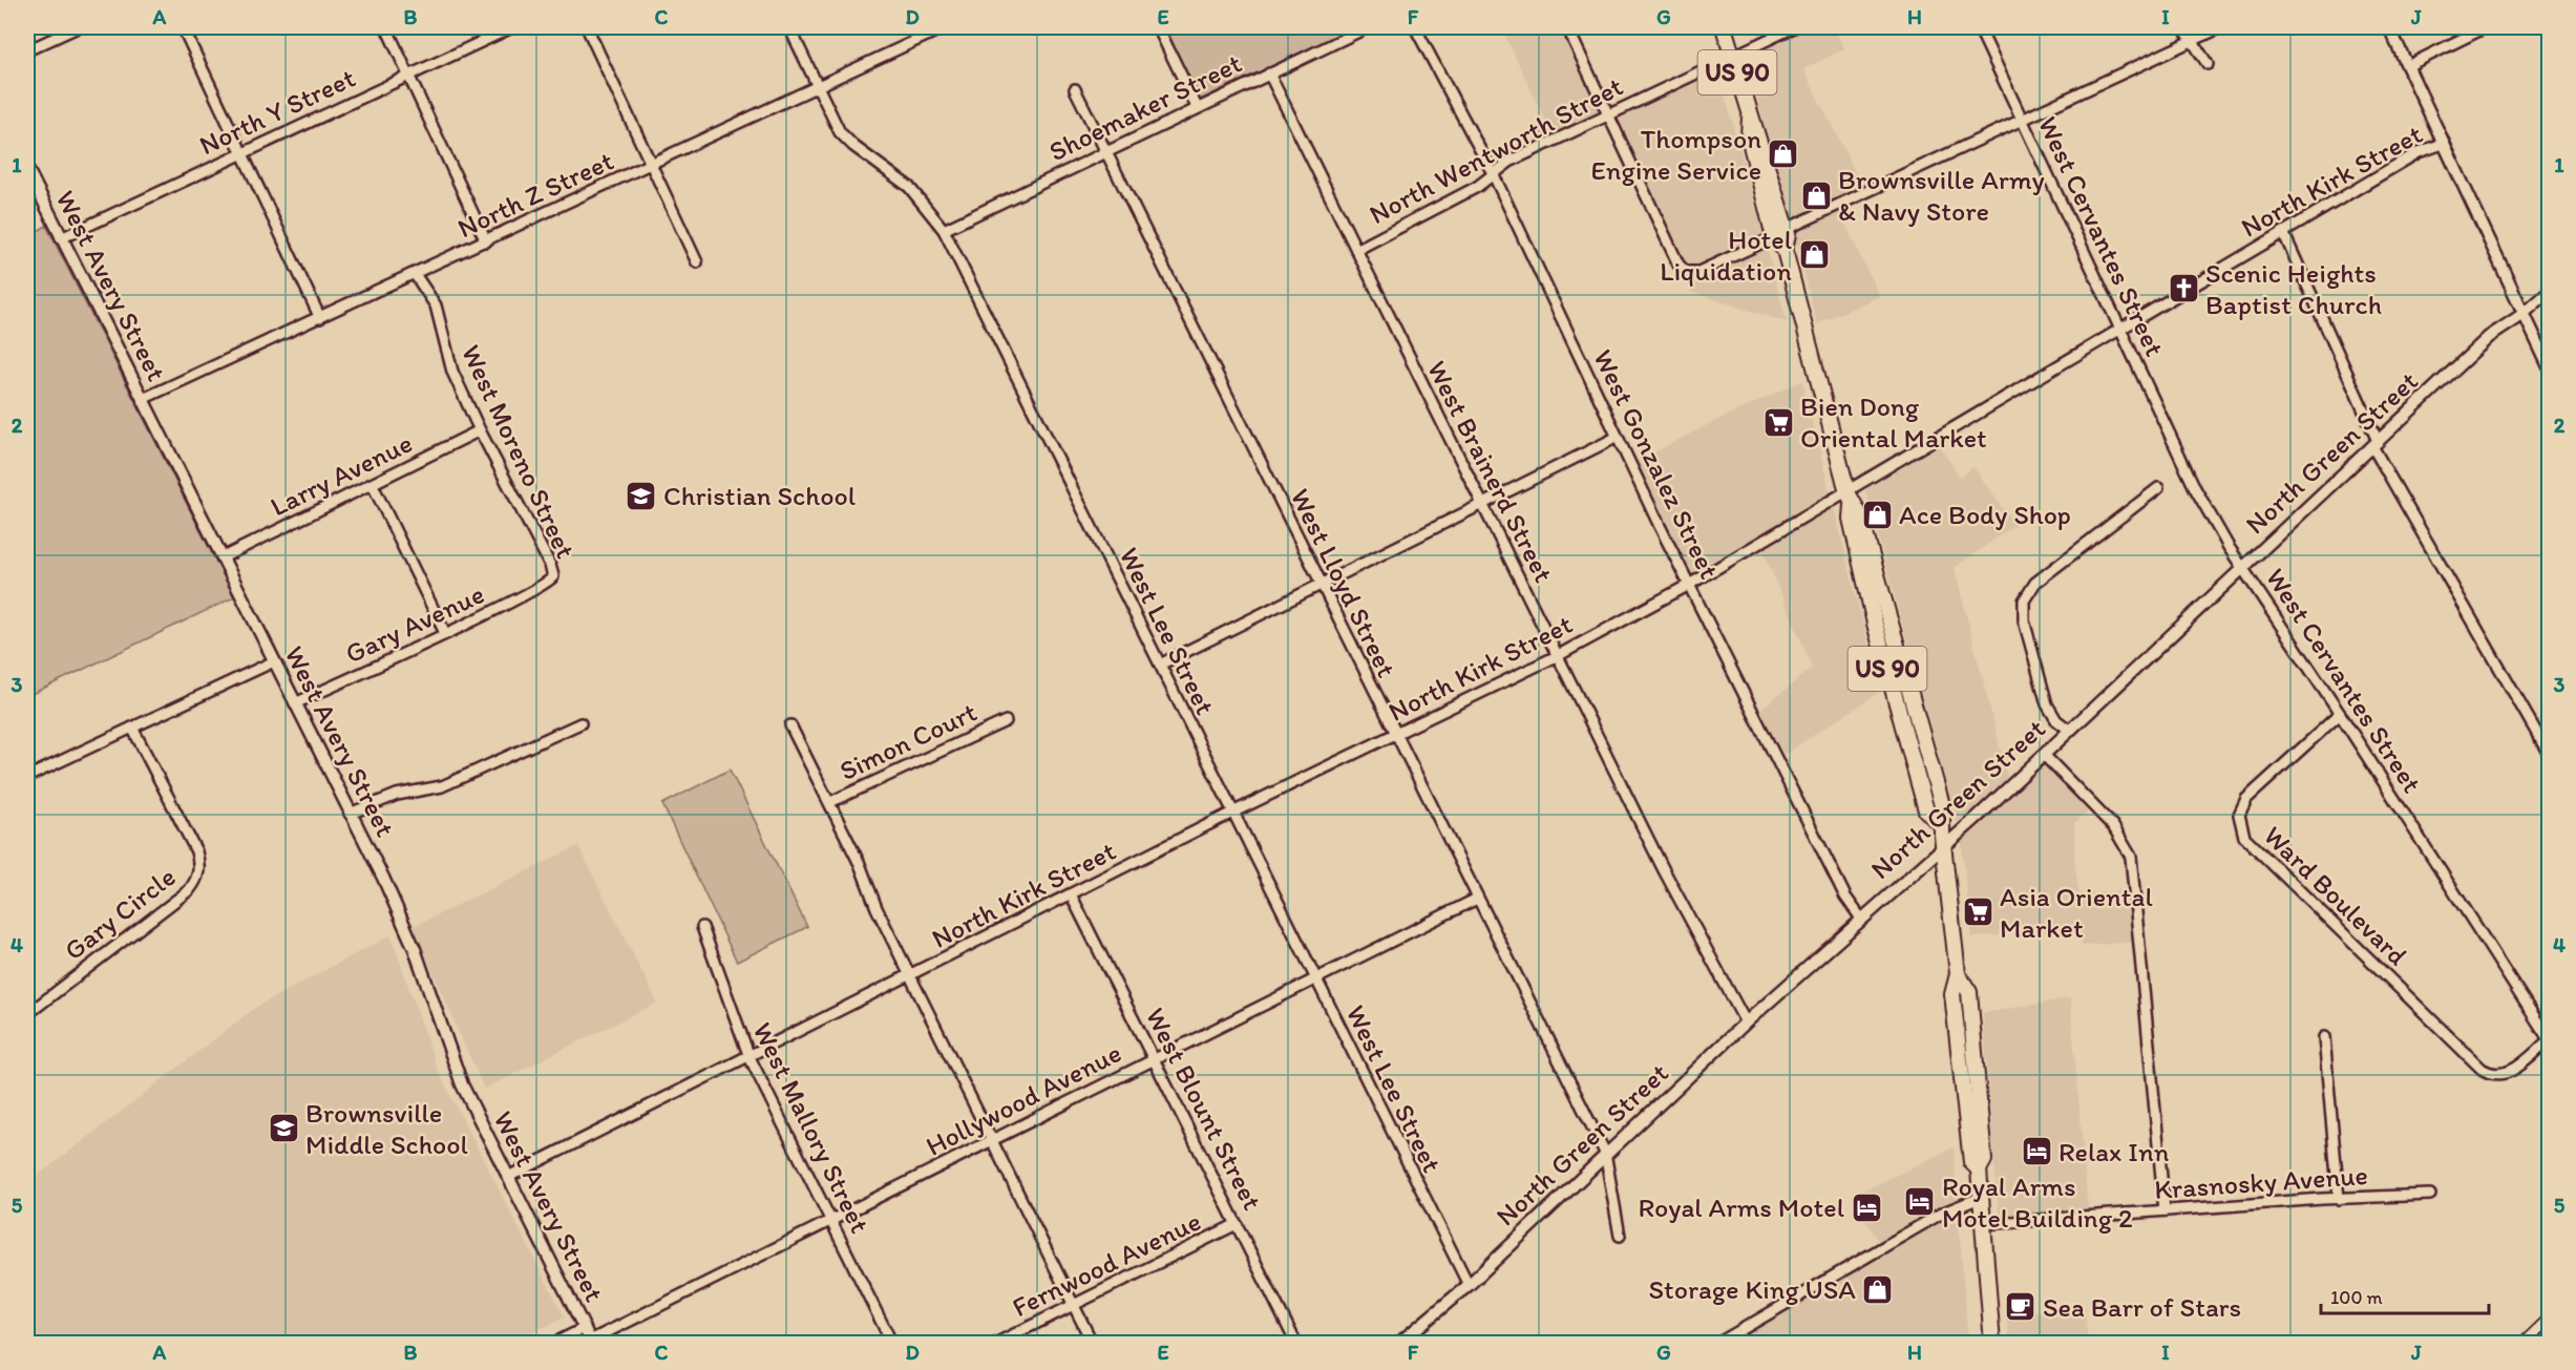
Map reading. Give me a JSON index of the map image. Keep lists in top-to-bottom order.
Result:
{
  "streets": {
    "main road": ["US 90"],
    "street": [
      "Shoemaker Street",
      "North Y Street",
      "North Wentworth Street",
      "North Kirk Street",
      "North Z Street",
      "West Cervantes Street",
      "West Avery Street",
      "West Moreno Street",
      "North Green Street",
      "West Gonzalez Street",
      "West Brainerd Street",
      "Larry Avenue",
      "West Lloyd Street",
      "Gary Avenue",
      "West Lee Street",
      "Simon Court",
      "Ward Boulevard",
      "Gary Circle",
      "Hollywood Avenue",
      "West Blount Street",
      "West Mallory Street",
      "Krasnosky Avenue",
      "Fernwood Avenue"
    ]
  },
  "crossings": [
    ["US 90", "North Wentworth Street"],
    ["US 90", "North Kirk Street"],
    ["US 90", "North Green Street"],
    ["US 90", "Krasnosky Avenue"],
    ["Shoemaker Street", "West Brainerd Street"],
    ["Shoemaker Street", "West Lloyd Street"],
    ["Shoemaker Street", "West Lee Street"],
    ["North Y Street", "West Avery Street"],
    ["North Wentworth Street", "West Gonzalez Street"],
    ["North Wentworth Street", "West Brainerd Street"],
    ["North Kirk Street", "West Cervantes Street"],
    ["North Kirk Street", "West Avery Street"],
    ["North Kirk Street", "West Gonzalez Street"],
    ["North Kirk Street", "West Brainerd Street"],
    ["North Kirk Street", "West Lloyd Street"],
    ["North Kirk Street", "West Lee Street"],
    ["North Kirk Street", "West Blount Street"],
    ["North Kirk Street", "West Mallory Street"],
    ["North Z Street", "West Avery Street"],
    ["North Z Street", "West Moreno Street"],
    ["North Z Street", "West Lee Street"],
    ["West Cervantes Street", "North Green Street"],
    ["West Cervantes Street", "Ward Boulevard"],
    ["West Avery Street", "Larry Avenue"],
    ["West Avery Street", "Gary Avenue"],
    ["West Avery Street", "Hollywood Avenue"],
    ["West Moreno Street", "Larry Avenue"],
    ["West Moreno Street", "Gary Avenue"],
    ["North Green Street", "West Gonzalez Street"],
    ["North Green Street", "West Brainerd Street"],
    ["North Green Street", "West Lloyd Street"],
    ["North Green Street", "West Lee Street"],
    ["West Lloyd Street", "Hollywood Avenue"],
    ["West Lee Street", "Hollywood Avenue"],
    ["Hollywood Avenue", "West Blount Street"],
    ["Hollywood Avenue", "West Mallory Street"],
    ["West Blount Street", "Fernwood Avenue"]
  ],
  "places": {
    "shop": [
      "Thompson Engine Service",
      "Brownsville Army & Navy Store",
      "Hotel Liquidation",
      "Ace Body Shop",
      "Storage King USA"
    ],
    "church": ["Scenic Heights Baptist Church"],
    "supermarket": ["Bien Dong Oriental Market", "Asia Oriental Market"],
    "school or university": ["Christian School", "Brownsville Middle School"],
    "hotel": ["Relax Inn", "Royal Arms Motel Building 2", "Royal Arms Motel"],
    "cafe": ["Sea Barr of Stars"]
  },
  "scale_bar": "100 m",
  "grid": {
    "columns": [
      "A",
      "B",
      "C",
      "D",
      "E",
      "F",
      "G",
      "H",
      "I",
      "J"
    ],
    "rows": [
      "1",
      "2",
      "3",
      "4",
      "5"
    ]
  }
}
